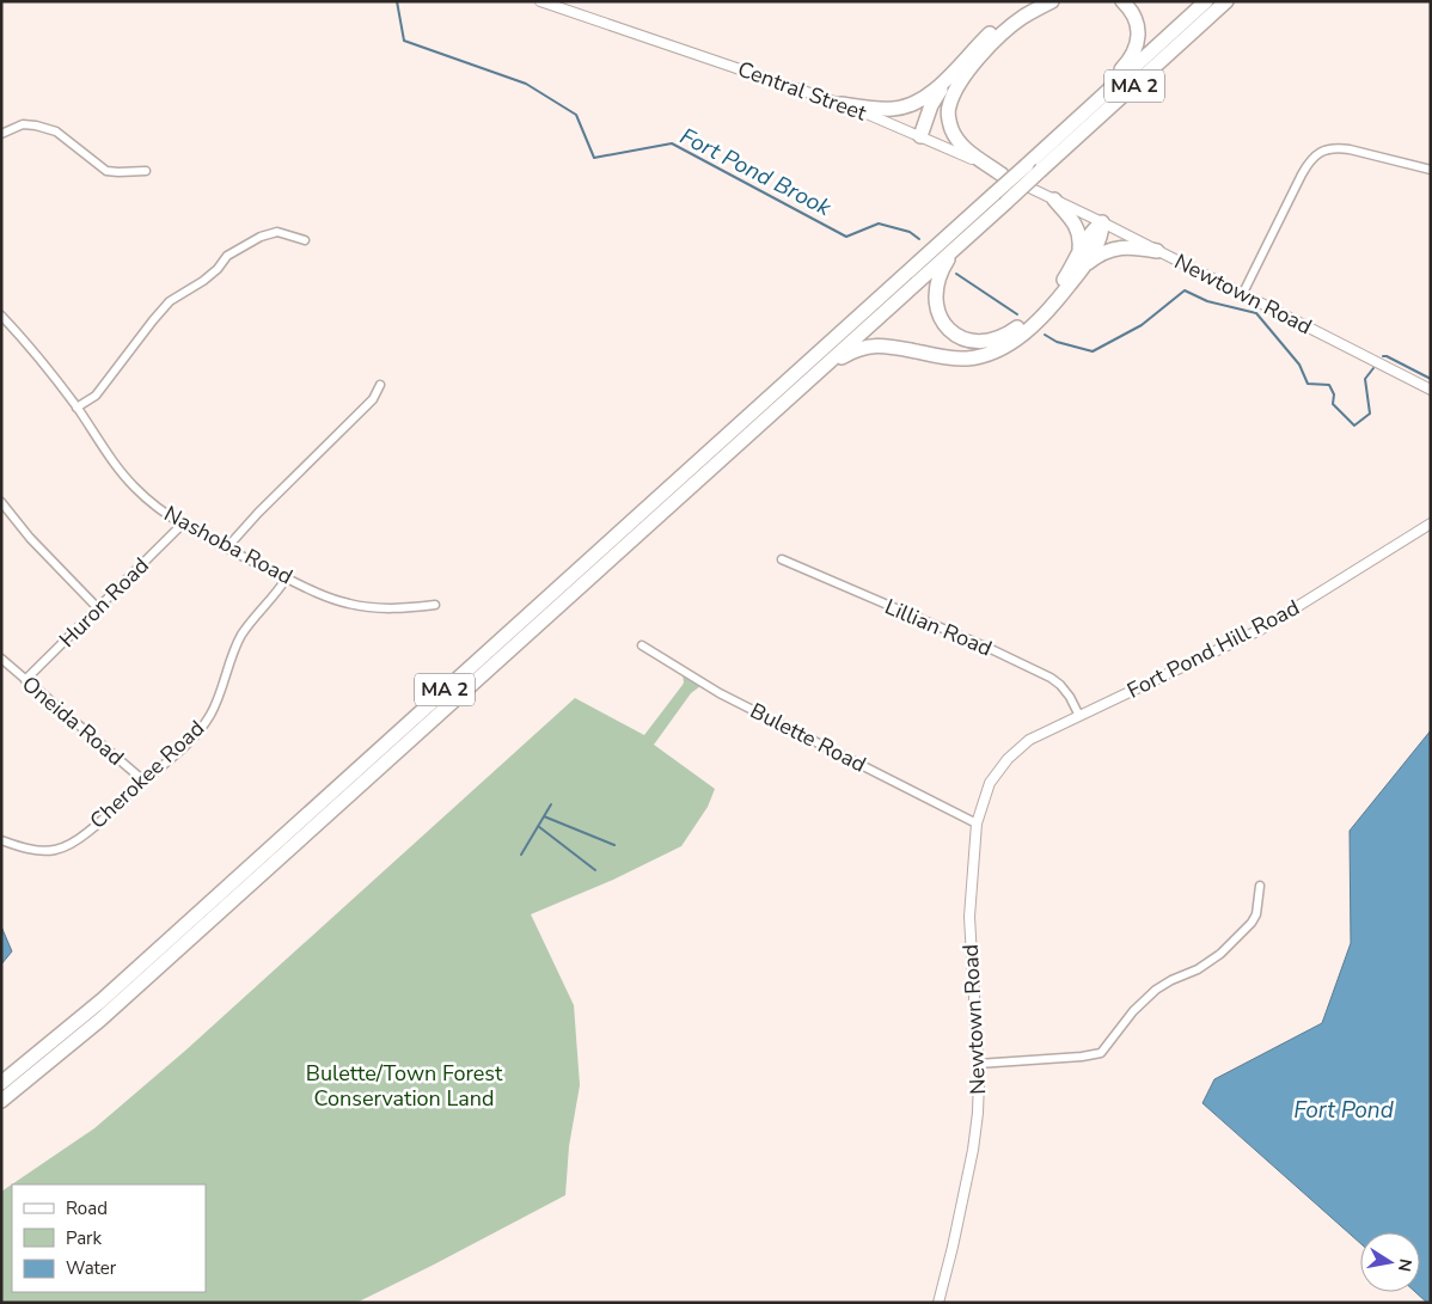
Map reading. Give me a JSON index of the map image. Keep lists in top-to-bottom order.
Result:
{
  "streets": {
    "highway": ["MA 2"],
    "street": [
      "Central Street",
      "Newtown Road",
      "Nashoba Road",
      "Huron Road",
      "Lillian Road",
      "Fort Pond Hill Road",
      "Oneida Road",
      "Bulette Road",
      "Cherokee Road"
    ]
  },
  "crossings": [
    ["Central Street", "Newtown Road"],
    ["Newtown Road", "Fort Pond Hill Road"],
    ["Newtown Road", "Bulette Road"],
    ["Nashoba Road", "Huron Road"],
    ["Nashoba Road", "Cherokee Road"],
    ["Huron Road", "Oneida Road"],
    ["Lillian Road", "Fort Pond Hill Road"],
    ["Oneida Road", "Cherokee Road"]
  ],
  "water": ["Fort Pond Brook", "Fort Pond"],
  "parks": ["Bulette/Town Forest Conservation Land"],
  "legend": ["Road", "Park", "Water"],
  "north": "right"
}
